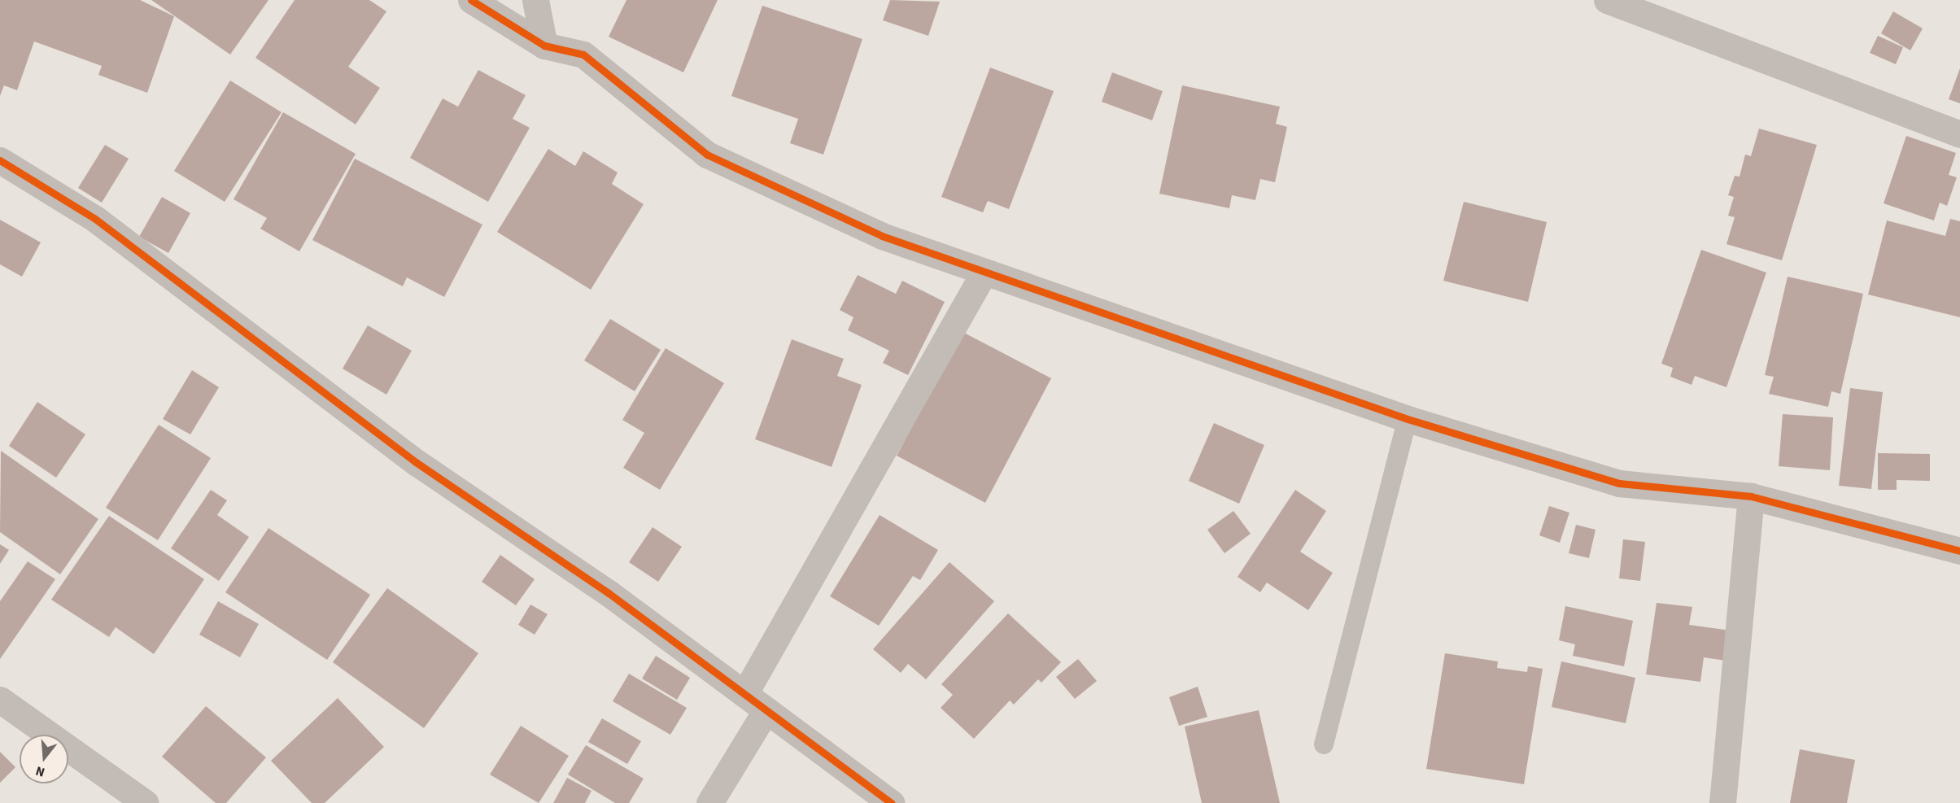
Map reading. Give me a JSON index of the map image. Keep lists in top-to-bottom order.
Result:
{
  "north": "bottom"
}
